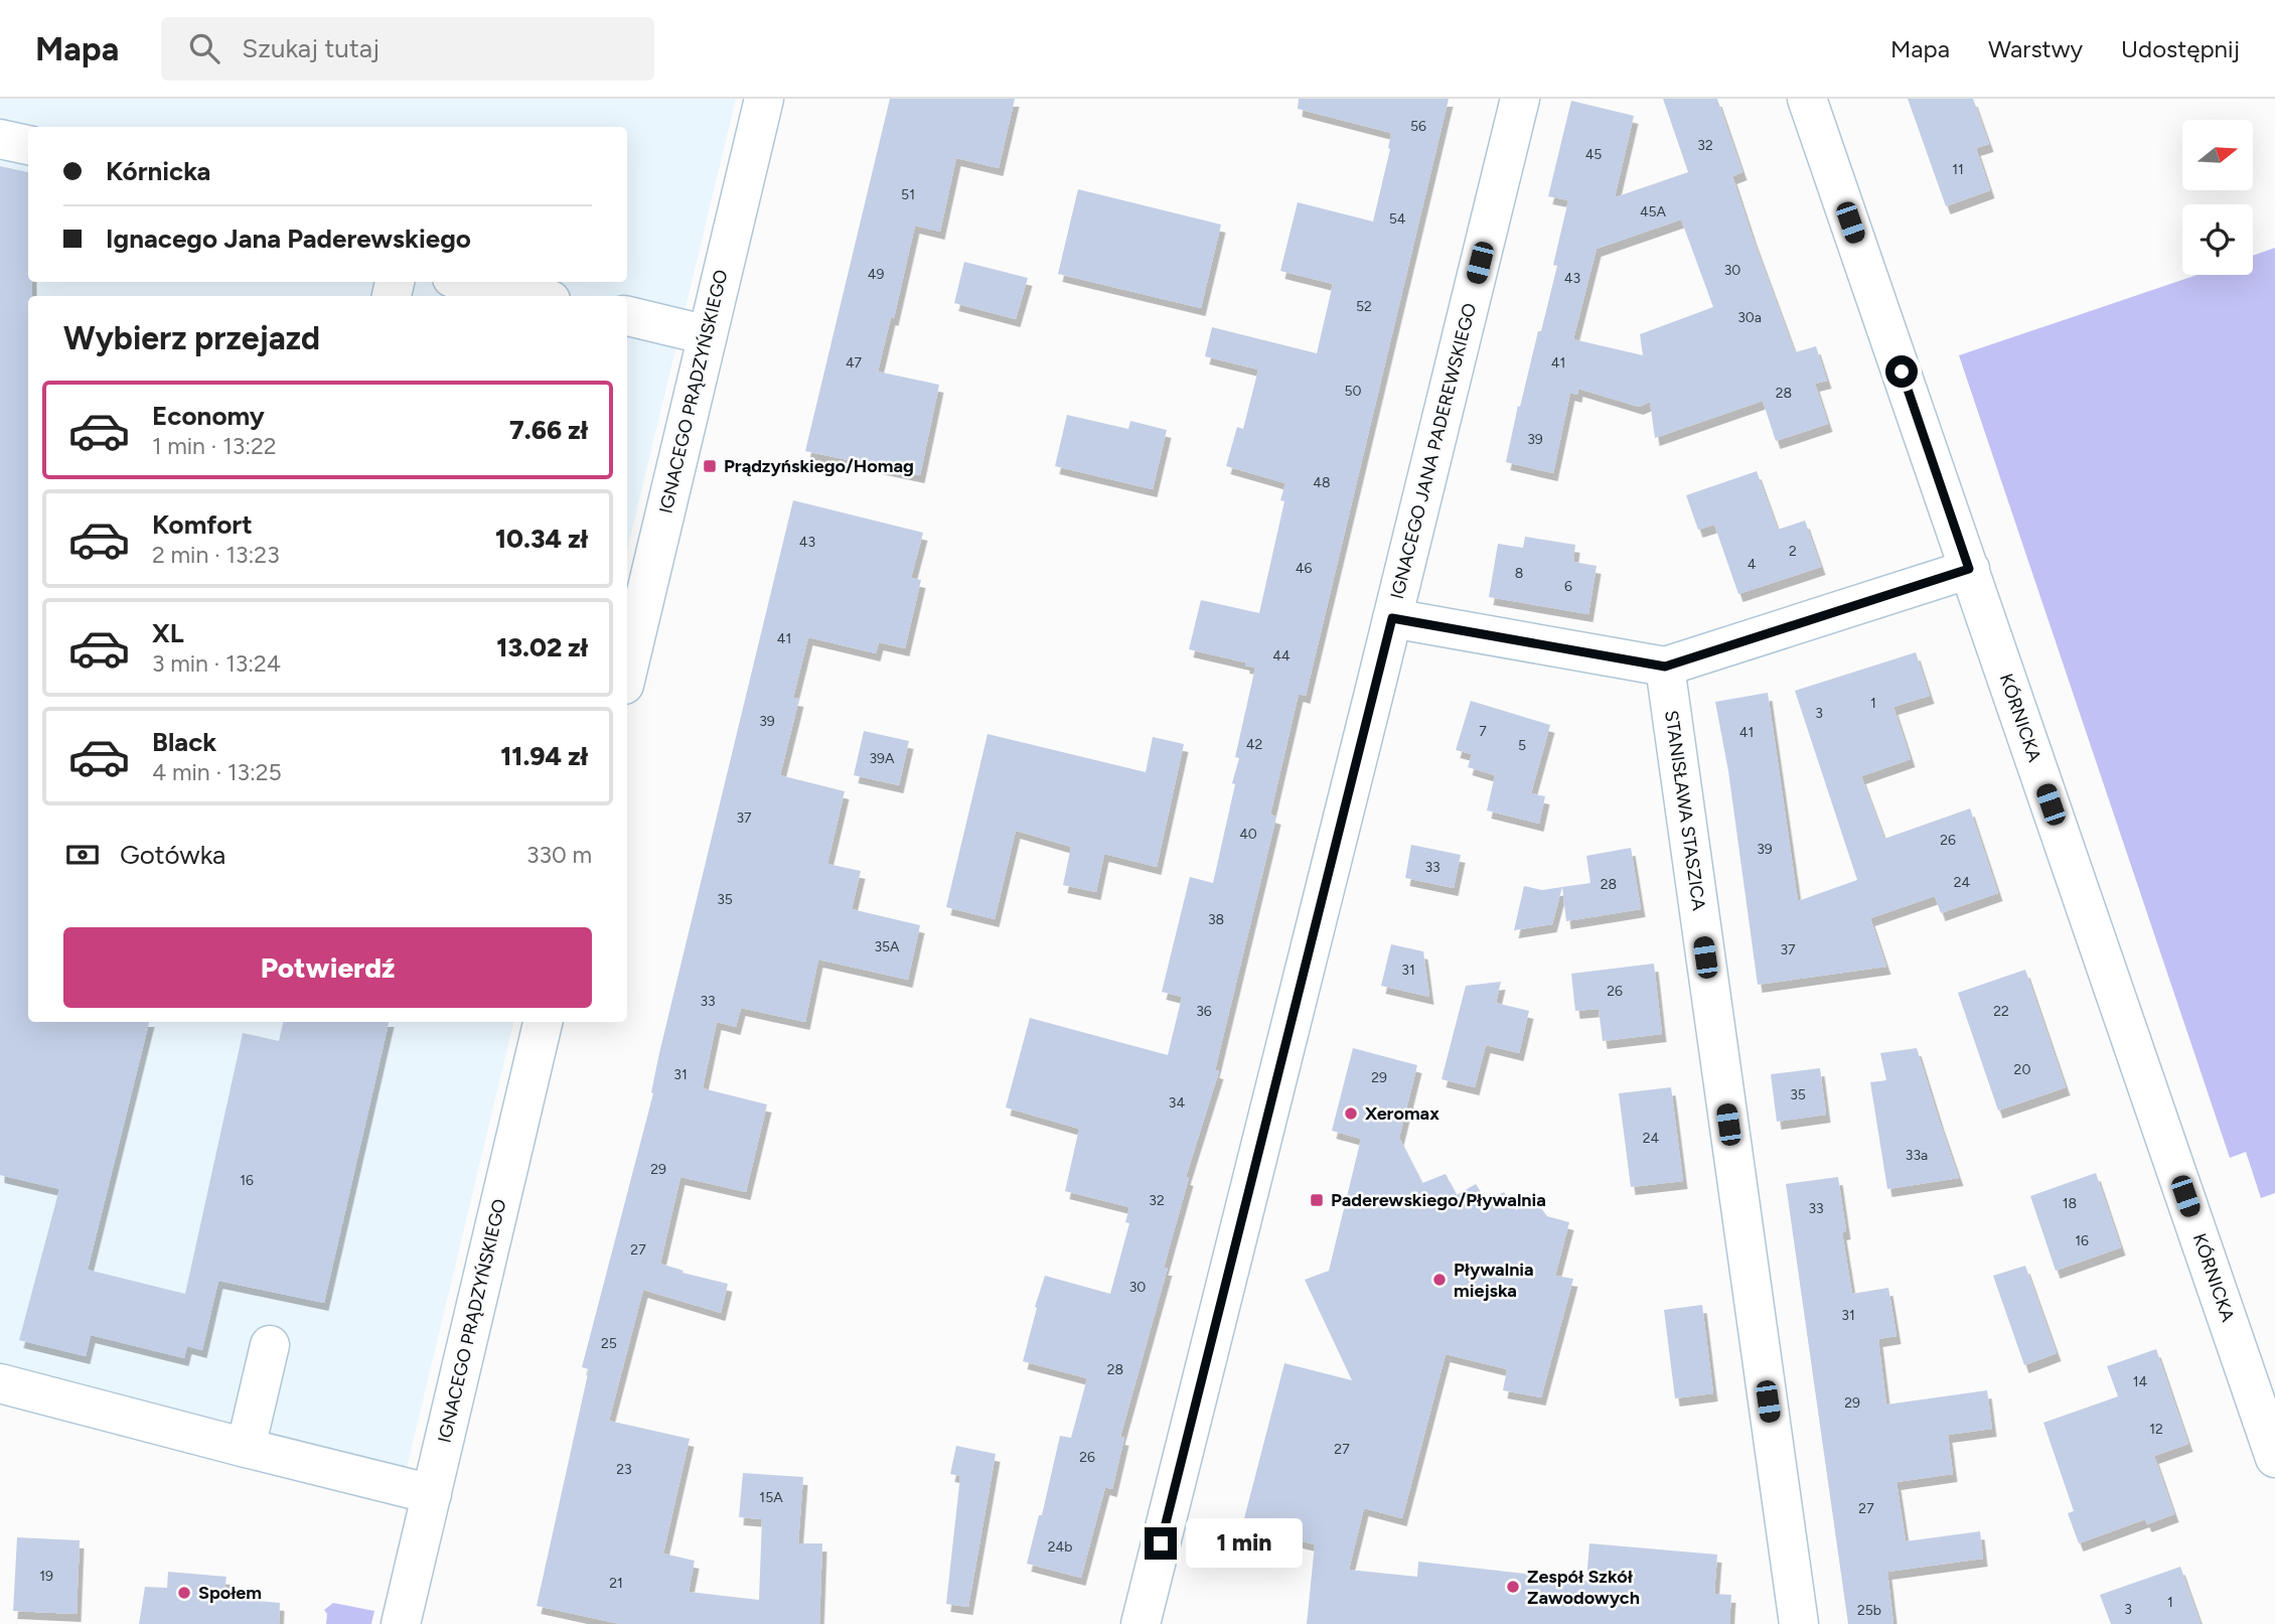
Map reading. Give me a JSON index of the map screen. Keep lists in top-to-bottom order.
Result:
{
  "streets": {
    "street": [
      "IGNACEGO PRĄDZYŃSKIEGO",
      "IGNACEGO JANA PADEREWSKIEGO",
      "KÓRNICKA",
      "STANISŁAWA STASZICA"
    ]
  },
  "places": {
    "transit": ["Prądzyńskiego/Homag", "Paderewskiego/Pływalnia"],
    "other": [
      "Xeromax",
      "Pływalnia miejska",
      "Zespół Szkół Zawodowych",
      "Społem"
    ]
  },
  "house_numbers": [
    "56",
    "32",
    "45",
    "11",
    "51",
    "45A",
    "54",
    "30",
    "49",
    "43",
    "52",
    "30a",
    "47",
    "41",
    "50",
    "28",
    "39",
    "48",
    "43",
    "2",
    "4",
    "46",
    "8",
    "6",
    "41",
    "44",
    "1",
    "3",
    "39",
    "7",
    "41",
    "42",
    "5",
    "39A",
    "37",
    "40",
    "26",
    "39",
    "33",
    "24",
    "28",
    "35",
    "38",
    "35A",
    "37",
    "31",
    "26",
    "33",
    "36",
    "22",
    "20",
    "31",
    "29",
    "35",
    "34",
    "24",
    "33a",
    "29",
    "16",
    "32",
    "18",
    "33",
    "16",
    "27",
    "30",
    "31",
    "25",
    "28",
    "14",
    "29",
    "12",
    "27",
    "26",
    "23",
    "15A",
    "27",
    "24b",
    "19",
    "21",
    "1",
    "3",
    "25b"
  ],
  "north": "right",
  "page": {
    "header": "Mapa",
    "search": "Szukaj tutaj",
    "nav": ["Mapa", "Warstwy", "Udostępnij"],
    "banner": ["Kórnicka", "Ignacego Jana Paderewskiego"],
    "heading": "Wybierz przejazd",
    "list": [
      {
        "name": "Economy",
        "note": "1 min · 13:22",
        "value": "7.66 zł"
      },
      {
        "name": "Komfort",
        "note": "2 min · 13:23",
        "value": "10.34 zł"
      },
      {
        "name": "XL",
        "note": "3 min · 13:24",
        "value": "13.02 zł"
      },
      {
        "name": "Black",
        "note": "4 min · 13:25",
        "value": "11.94 zł"
      }
    ],
    "pay": ["Gotówka", "330 m"],
    "buttons": "Potwierdź",
    "bubble": "1 min"
  }
}
